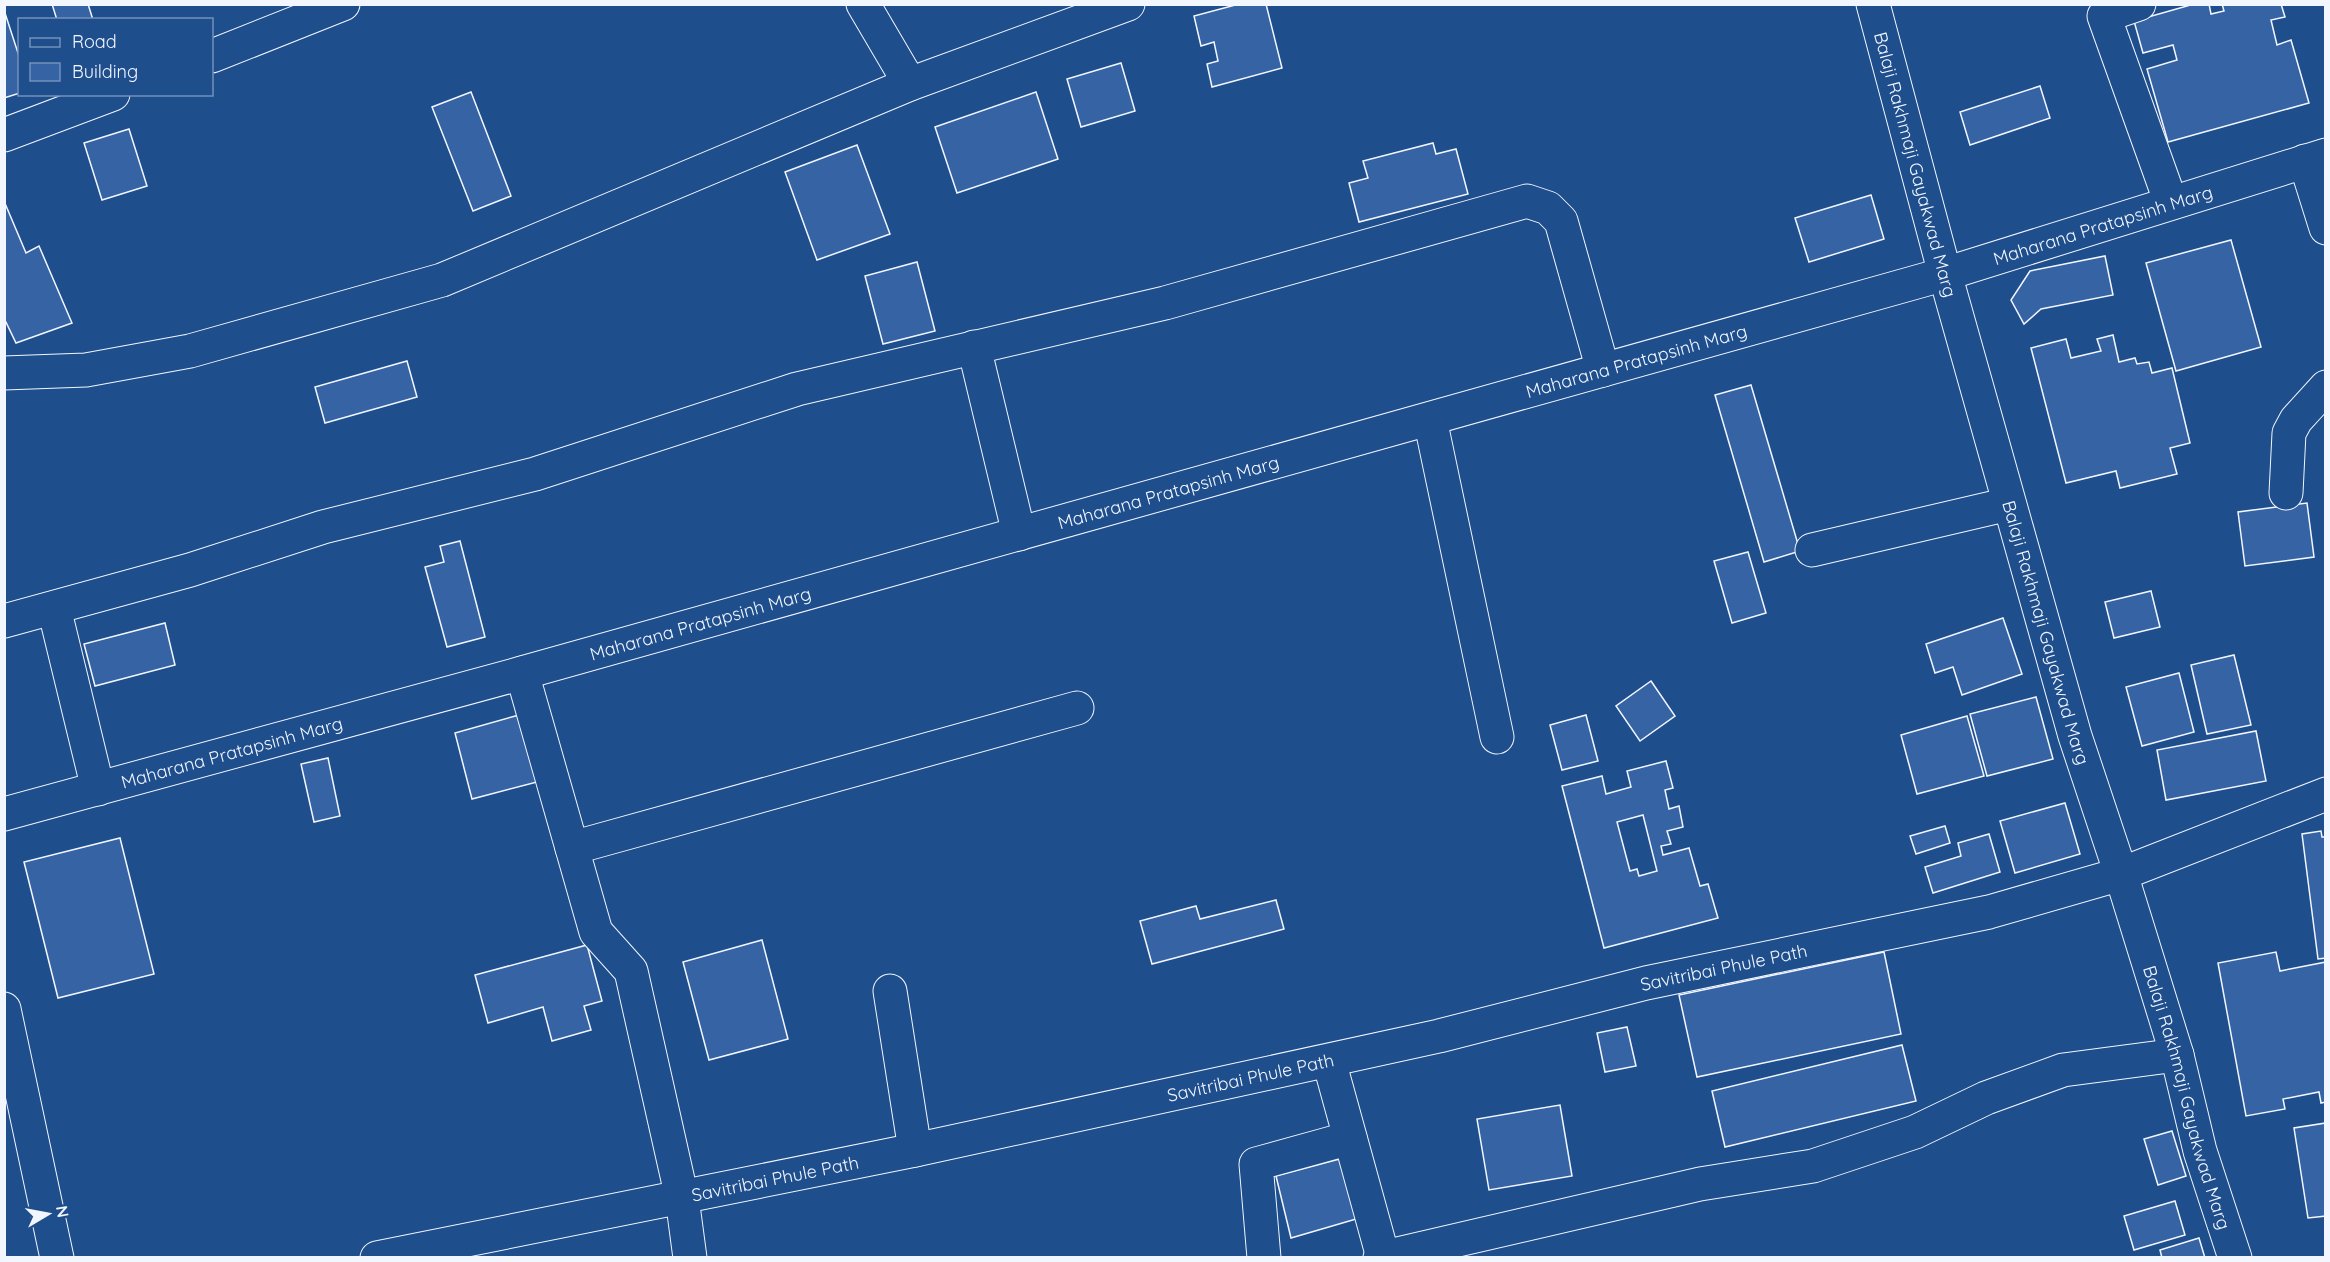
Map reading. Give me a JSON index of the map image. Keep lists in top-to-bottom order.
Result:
{
  "streets": {
    "street": ["Balaji Rakhmaji Gayakwad Marg", "Maharana Pratapsinh Marg", "Savitribai Phule Path"]
  },
  "crossings": [
    ["Balaji Rakhmaji Gayakwad Marg", "Maharana Pratapsinh Marg"],
    ["Balaji Rakhmaji Gayakwad Marg", "Savitribai Phule Path"]
  ],
  "legend": ["Road", "Building"],
  "north": "right"
}
